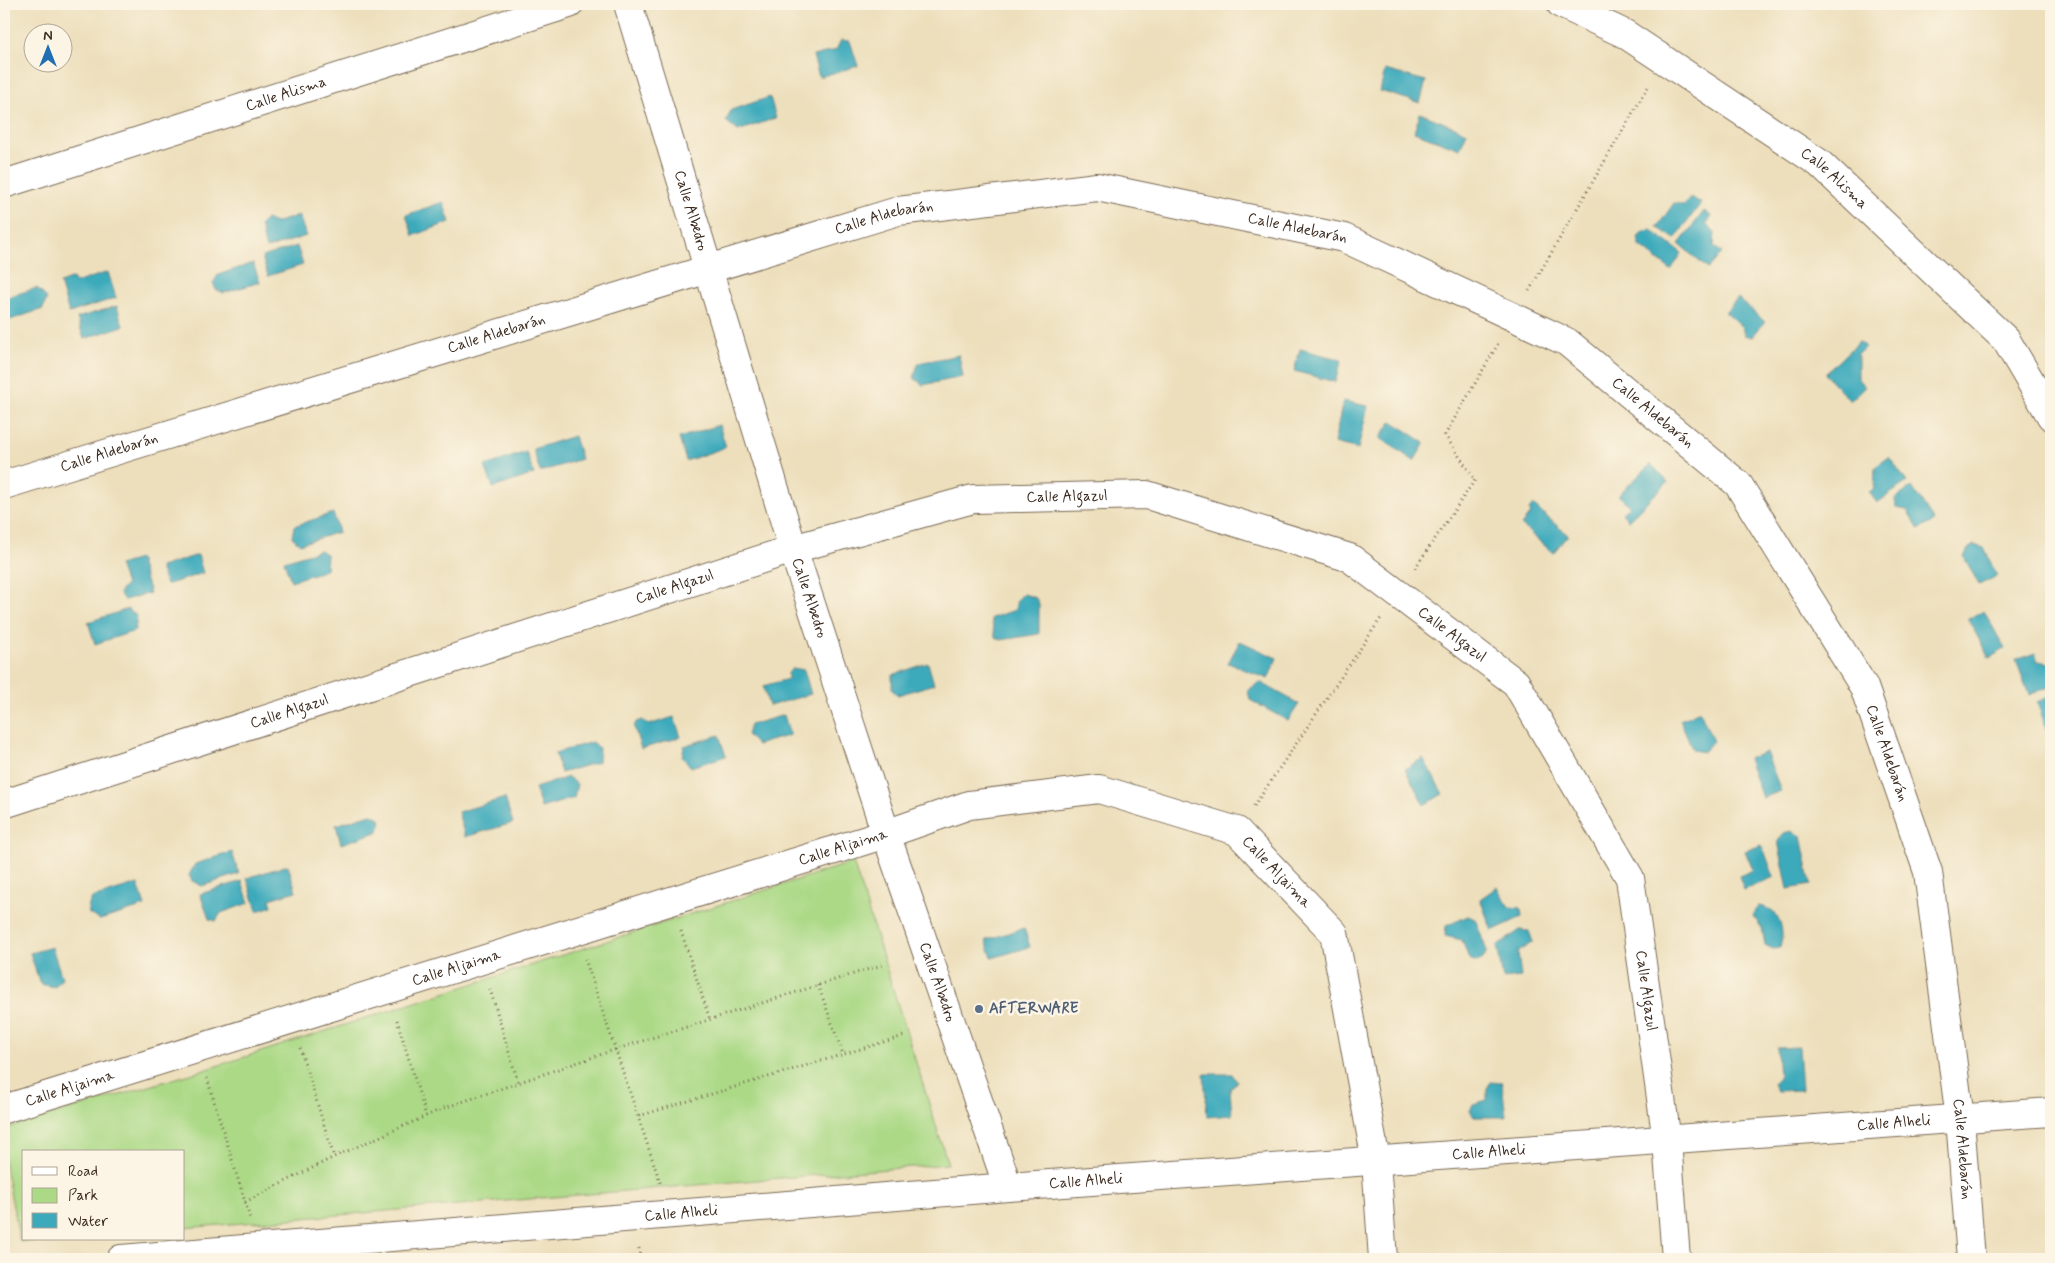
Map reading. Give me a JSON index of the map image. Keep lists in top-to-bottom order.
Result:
{
  "streets": {
    "street": [
      "Calle Alisma",
      "Calle Albedro",
      "Calle Aldebarán",
      "Calle Algazul",
      "Calle Aljaima",
      "Calle Alheli"
    ]
  },
  "crossings": [
    ["Calle Albedro", "Calle Aldebarán"],
    ["Calle Albedro", "Calle Algazul"],
    ["Calle Albedro", "Calle Aljaima"],
    ["Calle Albedro", "Calle Alheli"],
    ["Calle Aldebarán", "Calle Alheli"],
    ["Calle Algazul", "Calle Alheli"],
    ["Calle Aljaima", "Calle Alheli"]
  ],
  "places": ["AFTERWARE"],
  "legend": ["Road", "Park", "Water"],
  "north": "top"
}
